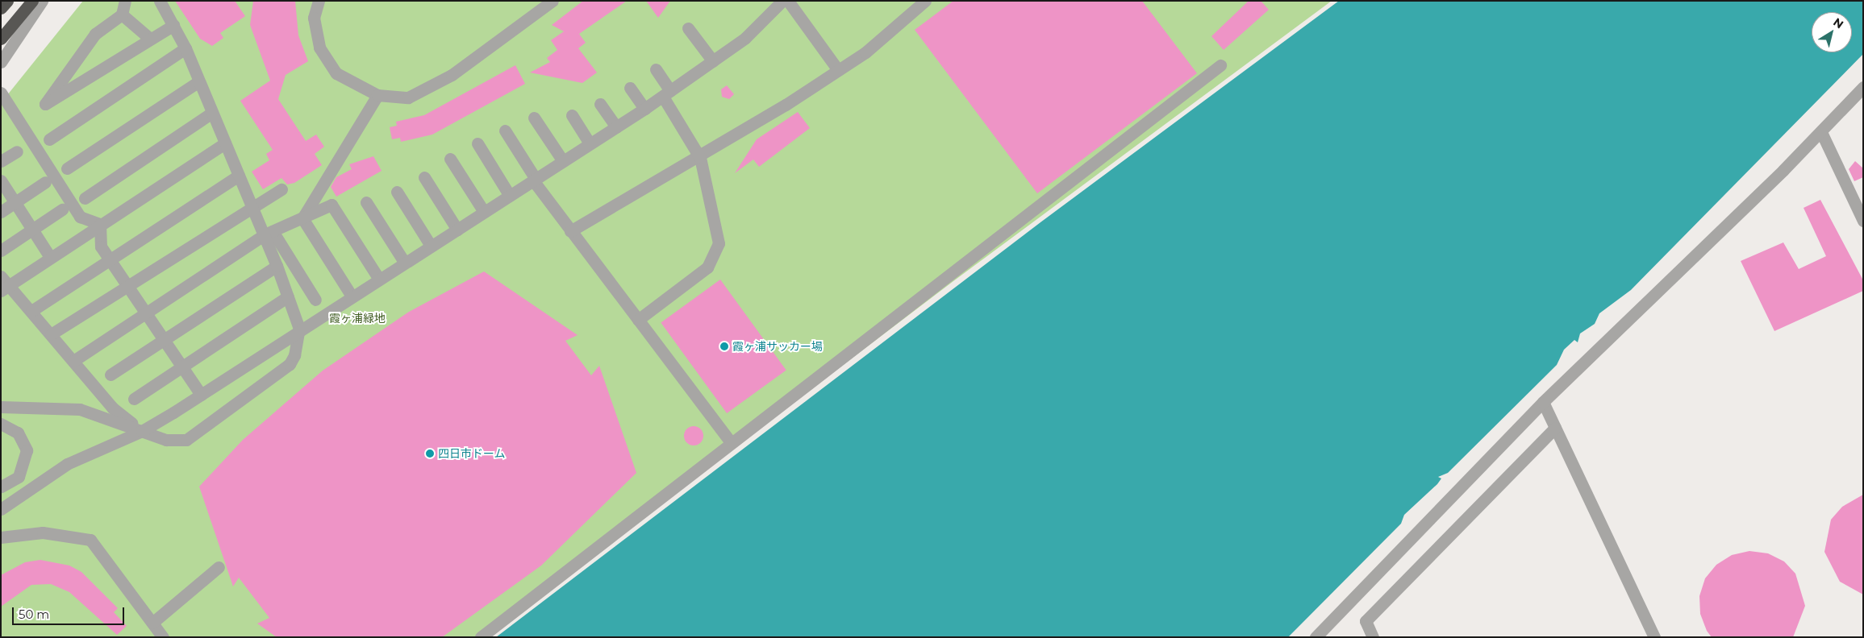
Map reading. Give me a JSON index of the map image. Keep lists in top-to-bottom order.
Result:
{
  "parks": ["霞ヶ浦緑地"],
  "places": ["霞ヶ浦サッカー場", "四日市ドーム"],
  "scale_bar": "50 m",
  "north": "top right"
}
